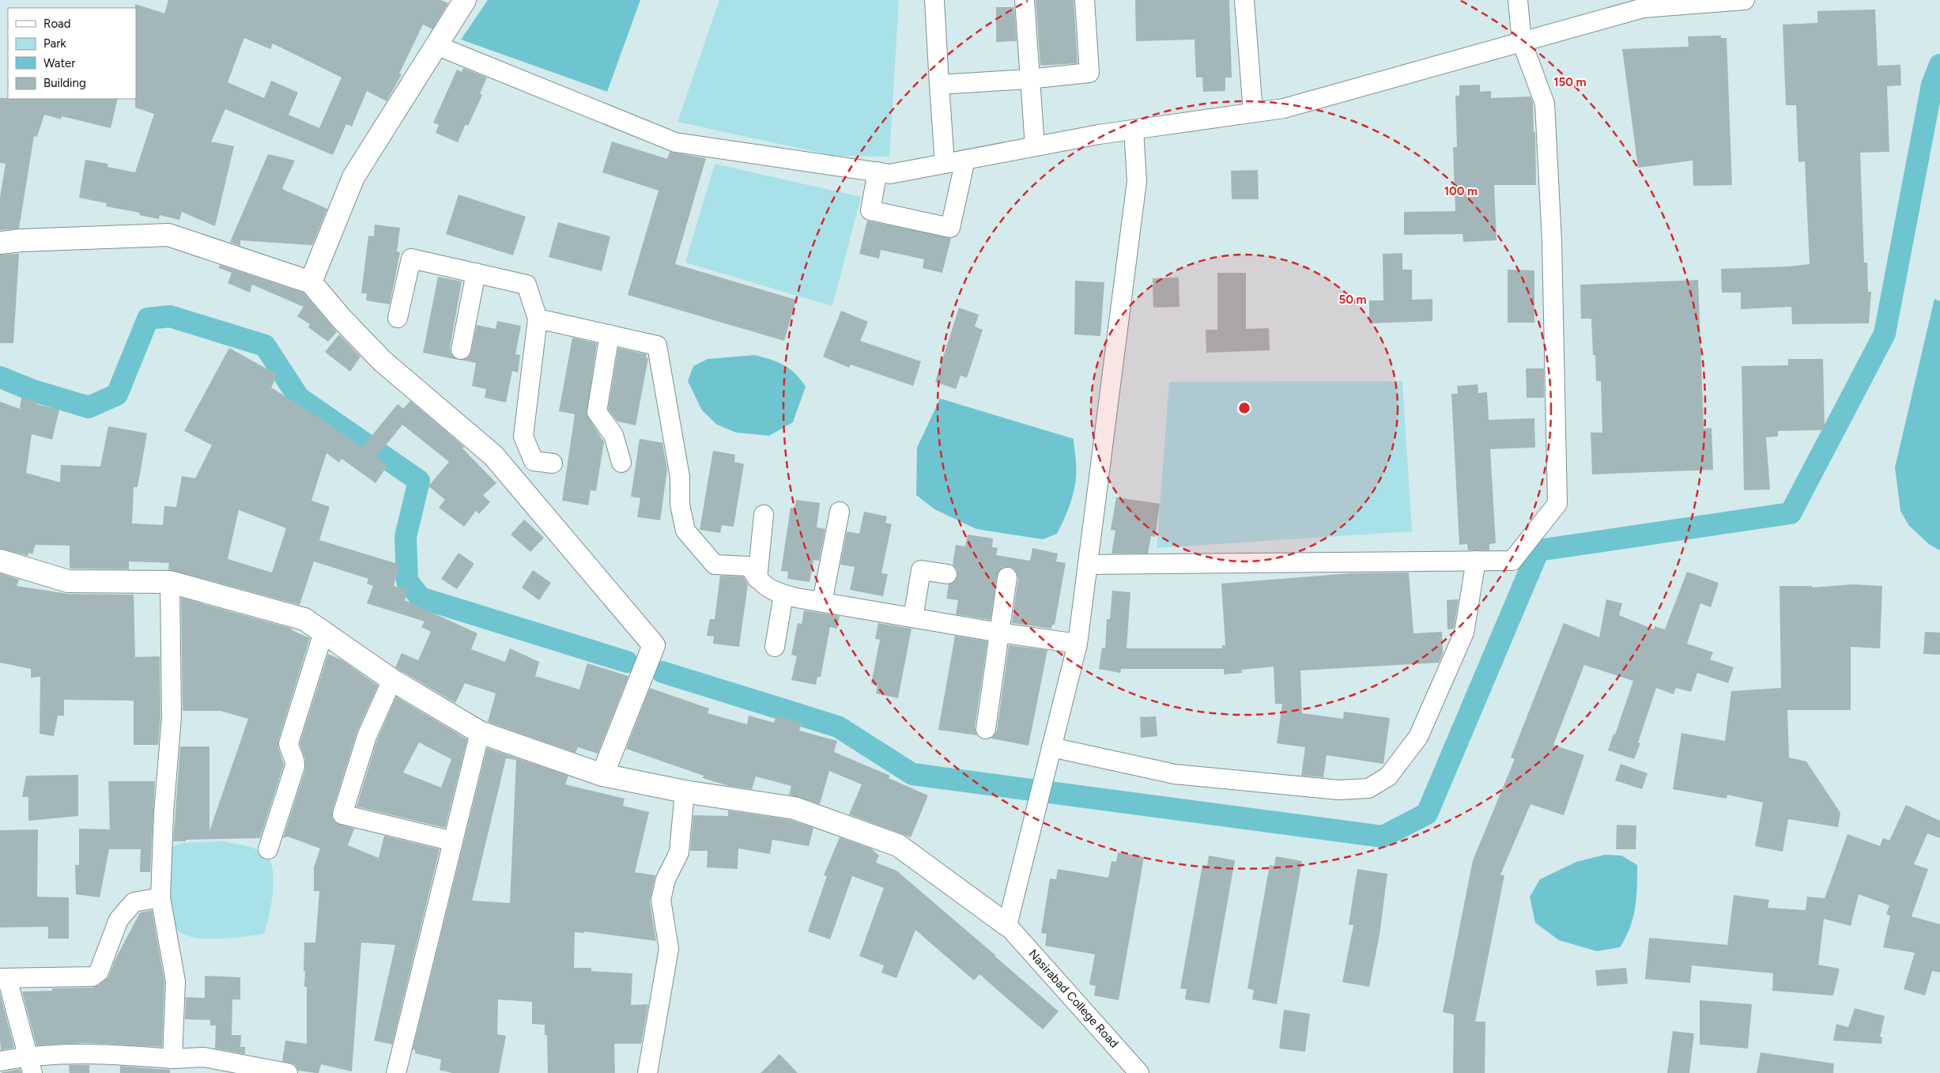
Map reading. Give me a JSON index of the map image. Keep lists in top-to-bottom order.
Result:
{
  "streets": {
    "street": ["Nasirabad College Road"]
  },
  "legend": [
    "Road",
    "Park",
    "Water",
    "Building"
  ],
  "rings": ["150 m", "100 m", "50 m"]
}
